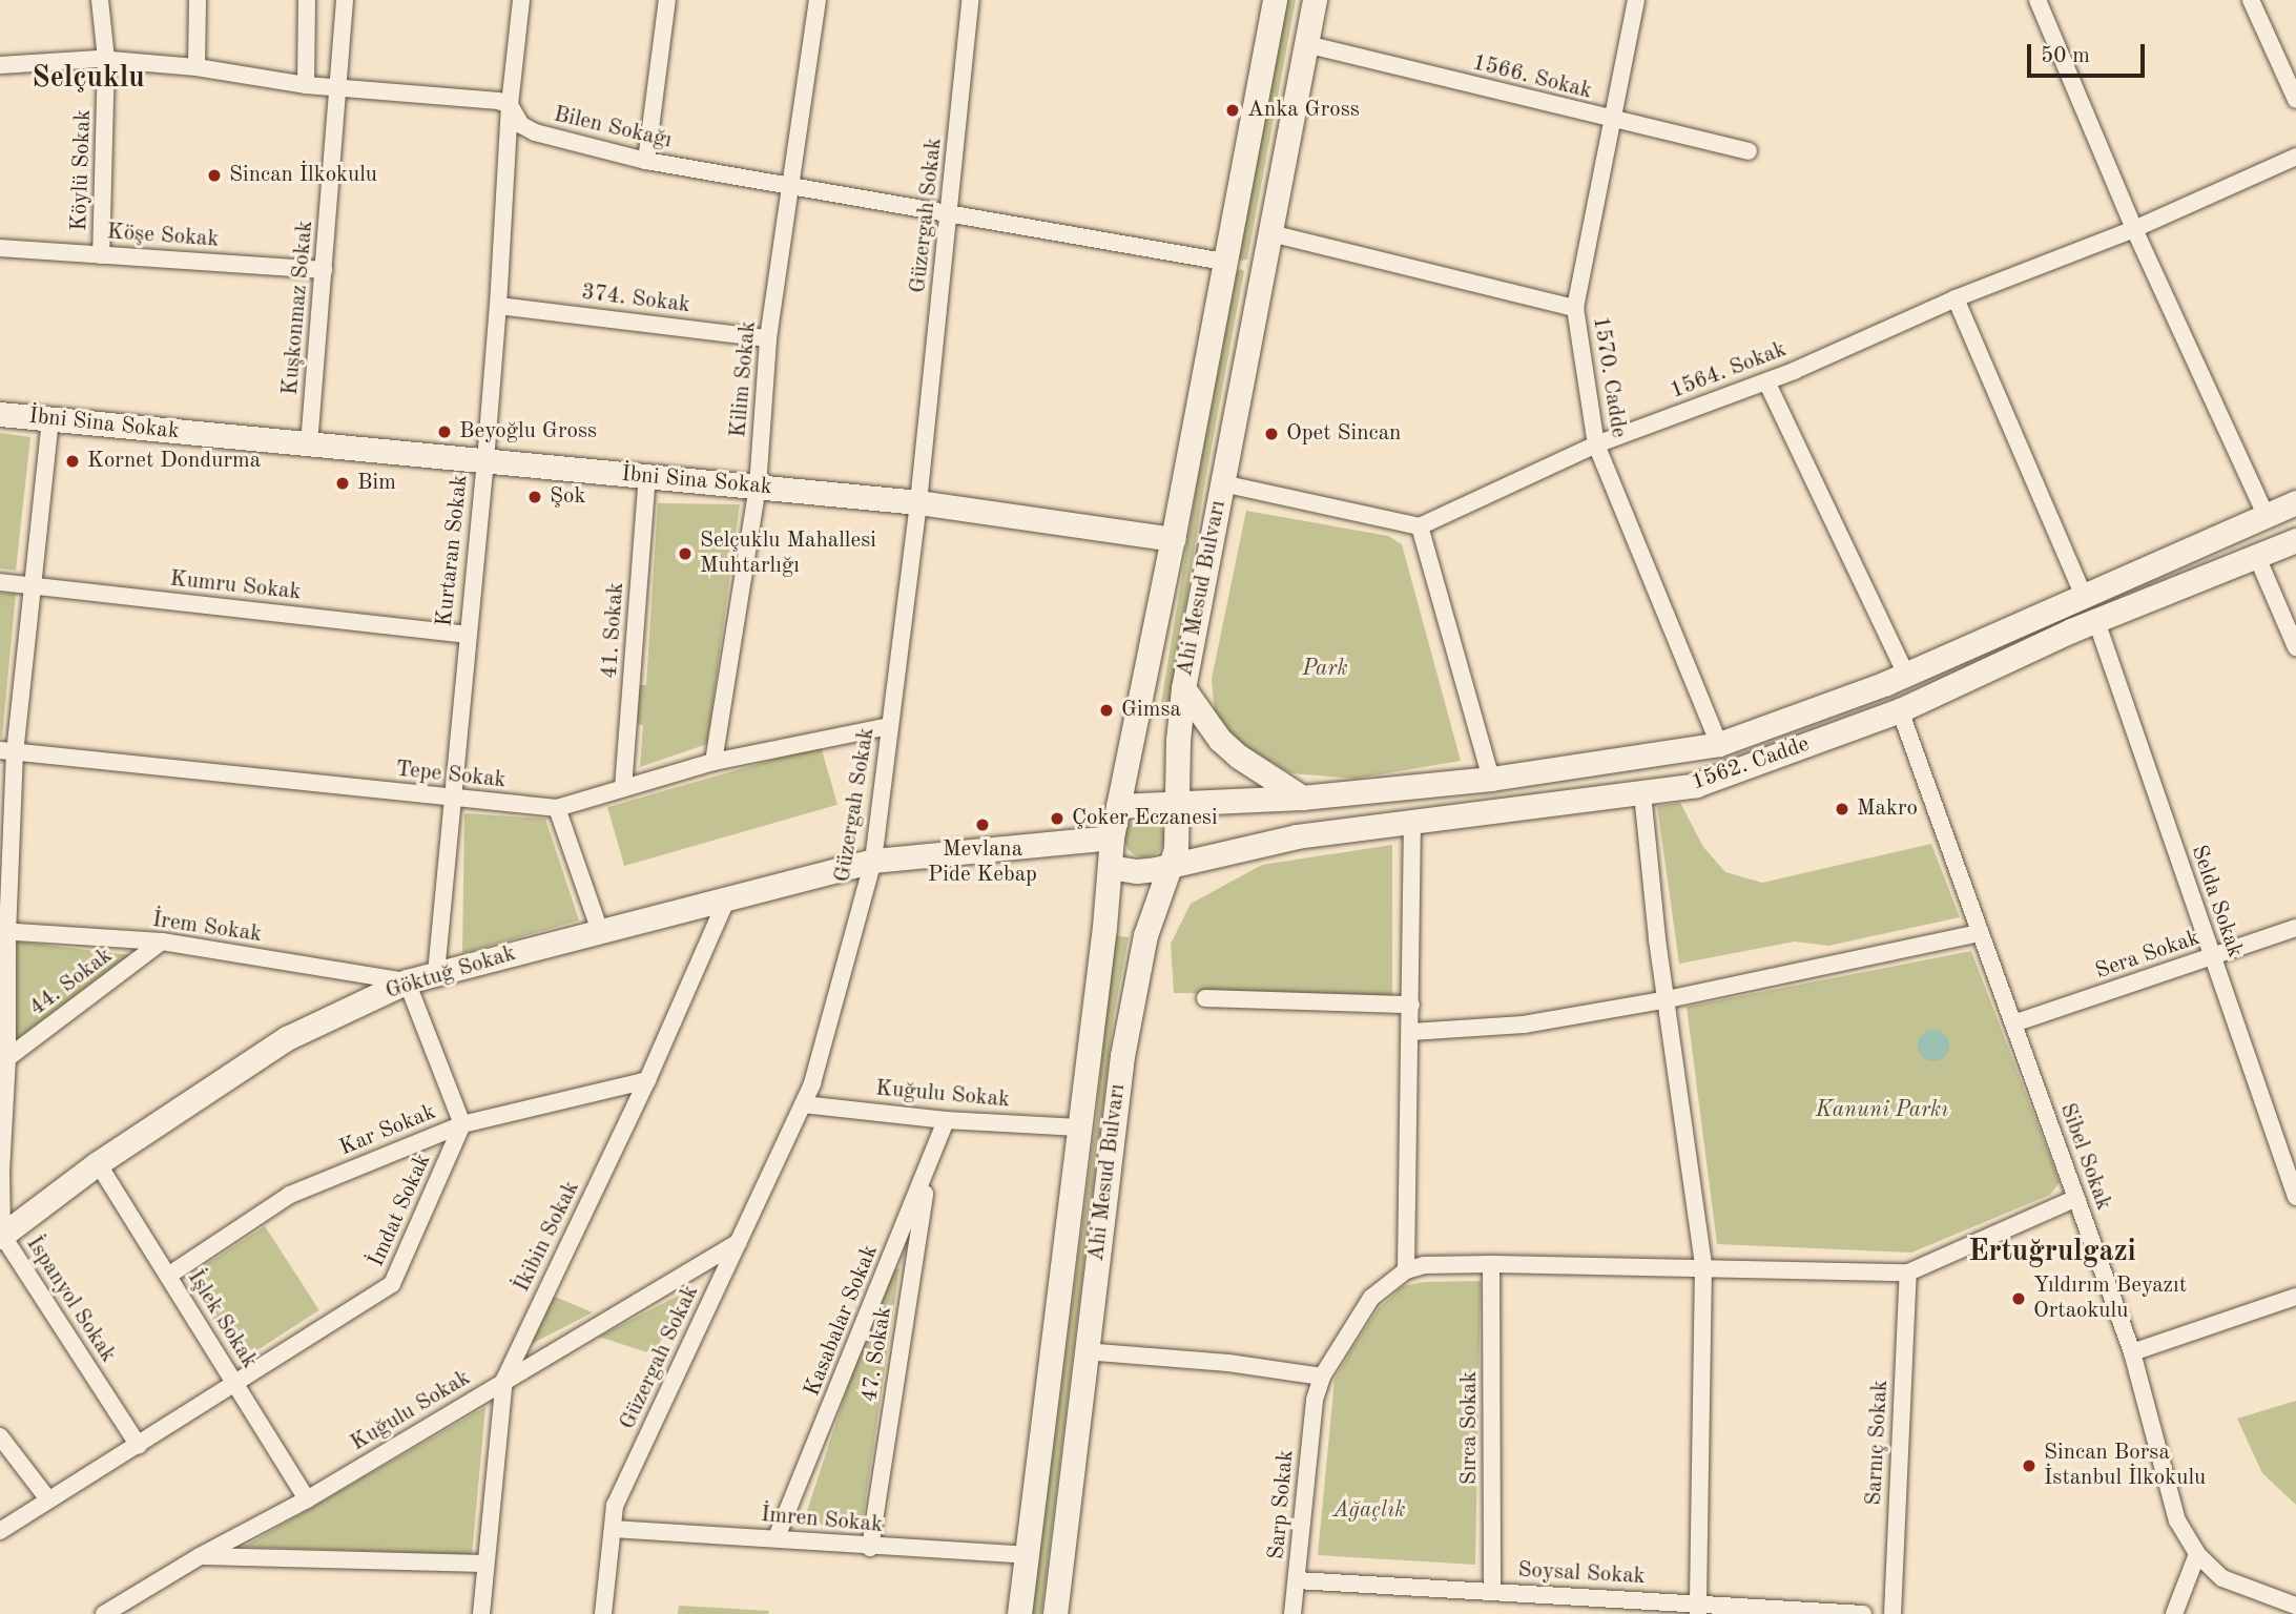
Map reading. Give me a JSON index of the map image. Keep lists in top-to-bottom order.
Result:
{
  "streets": {
    "main road": [
      "İbni Sina Sokak",
      "Ahi Mesud Bulvarı",
      "1562. Cadde",
      "Göktuğ Sokak"
    ],
    "street": [
      "1566. Sokak",
      "Bilen Sokağı",
      "Köylü Sokak",
      "Güzergah Sokak",
      "Köşe Sokak",
      "374. Sokak",
      "Kuşkonmaz Sokak",
      "1564. Sokak",
      "1570. Cadde",
      "Kilim Sokak",
      "Kurtaran Sokak",
      "Kumru Sokak",
      "41. Sokak",
      "Tepe Sokak",
      "Selda Sokak",
      "İrem Sokak",
      "Sera Sokak",
      "44. Sokak",
      "Kuğulu Sokak",
      "Kar Sokak",
      "Sibel Sokak",
      "İmdat Sokak",
      "İkibin Sokak",
      "İspanyol Sokak",
      "İşlek Sokak",
      "Kasabalar Sokak",
      "47. Sokak",
      "Sırca Sokak",
      "Sarnıç Sokak",
      "Sarp Sokak",
      "İmren Sokak",
      "Soysal Sokak"
    ]
  },
  "crossings": [
    ["1566. Sokak", "1570. Cadde"],
    ["1566. Sokak", "Ahi Mesud Bulvarı"],
    ["Bilen Sokağı", "Güzergah Sokak"],
    ["Bilen Sokağı", "Kilim Sokak"],
    ["Bilen Sokağı", "Kurtaran Sokak"],
    ["Bilen Sokağı", "Ahi Mesud Bulvarı"],
    ["Köylü Sokak", "Köşe Sokak"],
    ["Güzergah Sokak", "İbni Sina Sokak"],
    ["Güzergah Sokak", "Tepe Sokak"],
    ["Güzergah Sokak", "Göktuğ Sokak"],
    ["Güzergah Sokak", "Kuğulu Sokak"],
    ["Güzergah Sokak", "İmren Sokak"],
    ["Köşe Sokak", "Kuşkonmaz Sokak"],
    ["374. Sokak", "Kilim Sokak"],
    ["374. Sokak", "Kurtaran Sokak"],
    ["Kuşkonmaz Sokak", "İbni Sina Sokak"],
    ["1564. Sokak", "1570. Cadde"],
    ["1570. Cadde", "1562. Cadde"],
    ["Kilim Sokak", "İbni Sina Sokak"],
    ["Kilim Sokak", "Tepe Sokak"],
    ["İbni Sina Sokak", "Kurtaran Sokak"],
    ["İbni Sina Sokak", "Ahi Mesud Bulvarı"],
    ["İbni Sina Sokak", "41. Sokak"],
    ["İbni Sina Sokak", "İspanyol Sokak"],
    ["Kurtaran Sokak", "Kumru Sokak"],
    ["Kurtaran Sokak", "Tepe Sokak"],
    ["Kurtaran Sokak", "Göktuğ Sokak"],
    ["Kumru Sokak", "İspanyol Sokak"],
    ["Ahi Mesud Bulvarı", "1562. Cadde"],
    ["Ahi Mesud Bulvarı", "Göktuğ Sokak"],
    ["Ahi Mesud Bulvarı", "Kuğulu Sokak"],
    ["Ahi Mesud Bulvarı", "İmren Sokak"],
    ["41. Sokak", "Tepe Sokak"],
    ["1562. Cadde", "Selda Sokak"],
    ["1562. Cadde", "Sibel Sokak"],
    ["Tepe Sokak", "İspanyol Sokak"],
    ["Selda Sokak", "Sera Sokak"],
    ["İrem Sokak", "Göktuğ Sokak"],
    ["İrem Sokak", "44. Sokak"],
    ["İrem Sokak", "İspanyol Sokak"],
    ["Sera Sokak", "Sibel Sokak"],
    ["Göktuğ Sokak", "İkibin Sokak"],
    ["Göktuğ Sokak", "İspanyol Sokak"],
    ["Göktuğ Sokak", "İşlek Sokak"],
    ["44. Sokak", "İspanyol Sokak"],
    ["Kuğulu Sokak", "İkibin Sokak"],
    ["Kuğulu Sokak", "İşlek Sokak"],
    ["Kuğulu Sokak", "Kasabalar Sokak"],
    ["Kar Sokak", "İmdat Sokak"],
    ["Kar Sokak", "İkibin Sokak"],
    ["Kar Sokak", "İşlek Sokak"],
    ["İmdat Sokak", "İspanyol Sokak"],
    ["İmdat Sokak", "İşlek Sokak"],
    ["Kasabalar Sokak", "47. Sokak"],
    ["Kasabalar Sokak", "İmren Sokak"],
    ["47. Sokak", "İmren Sokak"],
    ["Sırca Sokak", "Soysal Sokak"],
    ["Sarp Sokak", "Soysal Sokak"]
  ],
  "districts": ["Selçuklu", "Ertuğrulgazi"],
  "parks": ["Park", "Kanuni Parkı", "Ağaçlık"],
  "places": [
    "Anka Gross",
    "Sincan İlkokulu",
    "Beyoğlu Gross",
    "Opet Sincan",
    "Kornet Dondurma",
    "Bim",
    "Şok",
    "Selçuklu Mahallesi Muhtarlığı",
    "Gimsa",
    "Makro",
    "Çoker Eczanesi",
    "Mevlana Pide Kebap",
    "Yıldırım Beyazıt Ortaokulu",
    "Sincan Borsa İstanbul İlkokulu"
  ],
  "scale_bar": "50 m"
}
